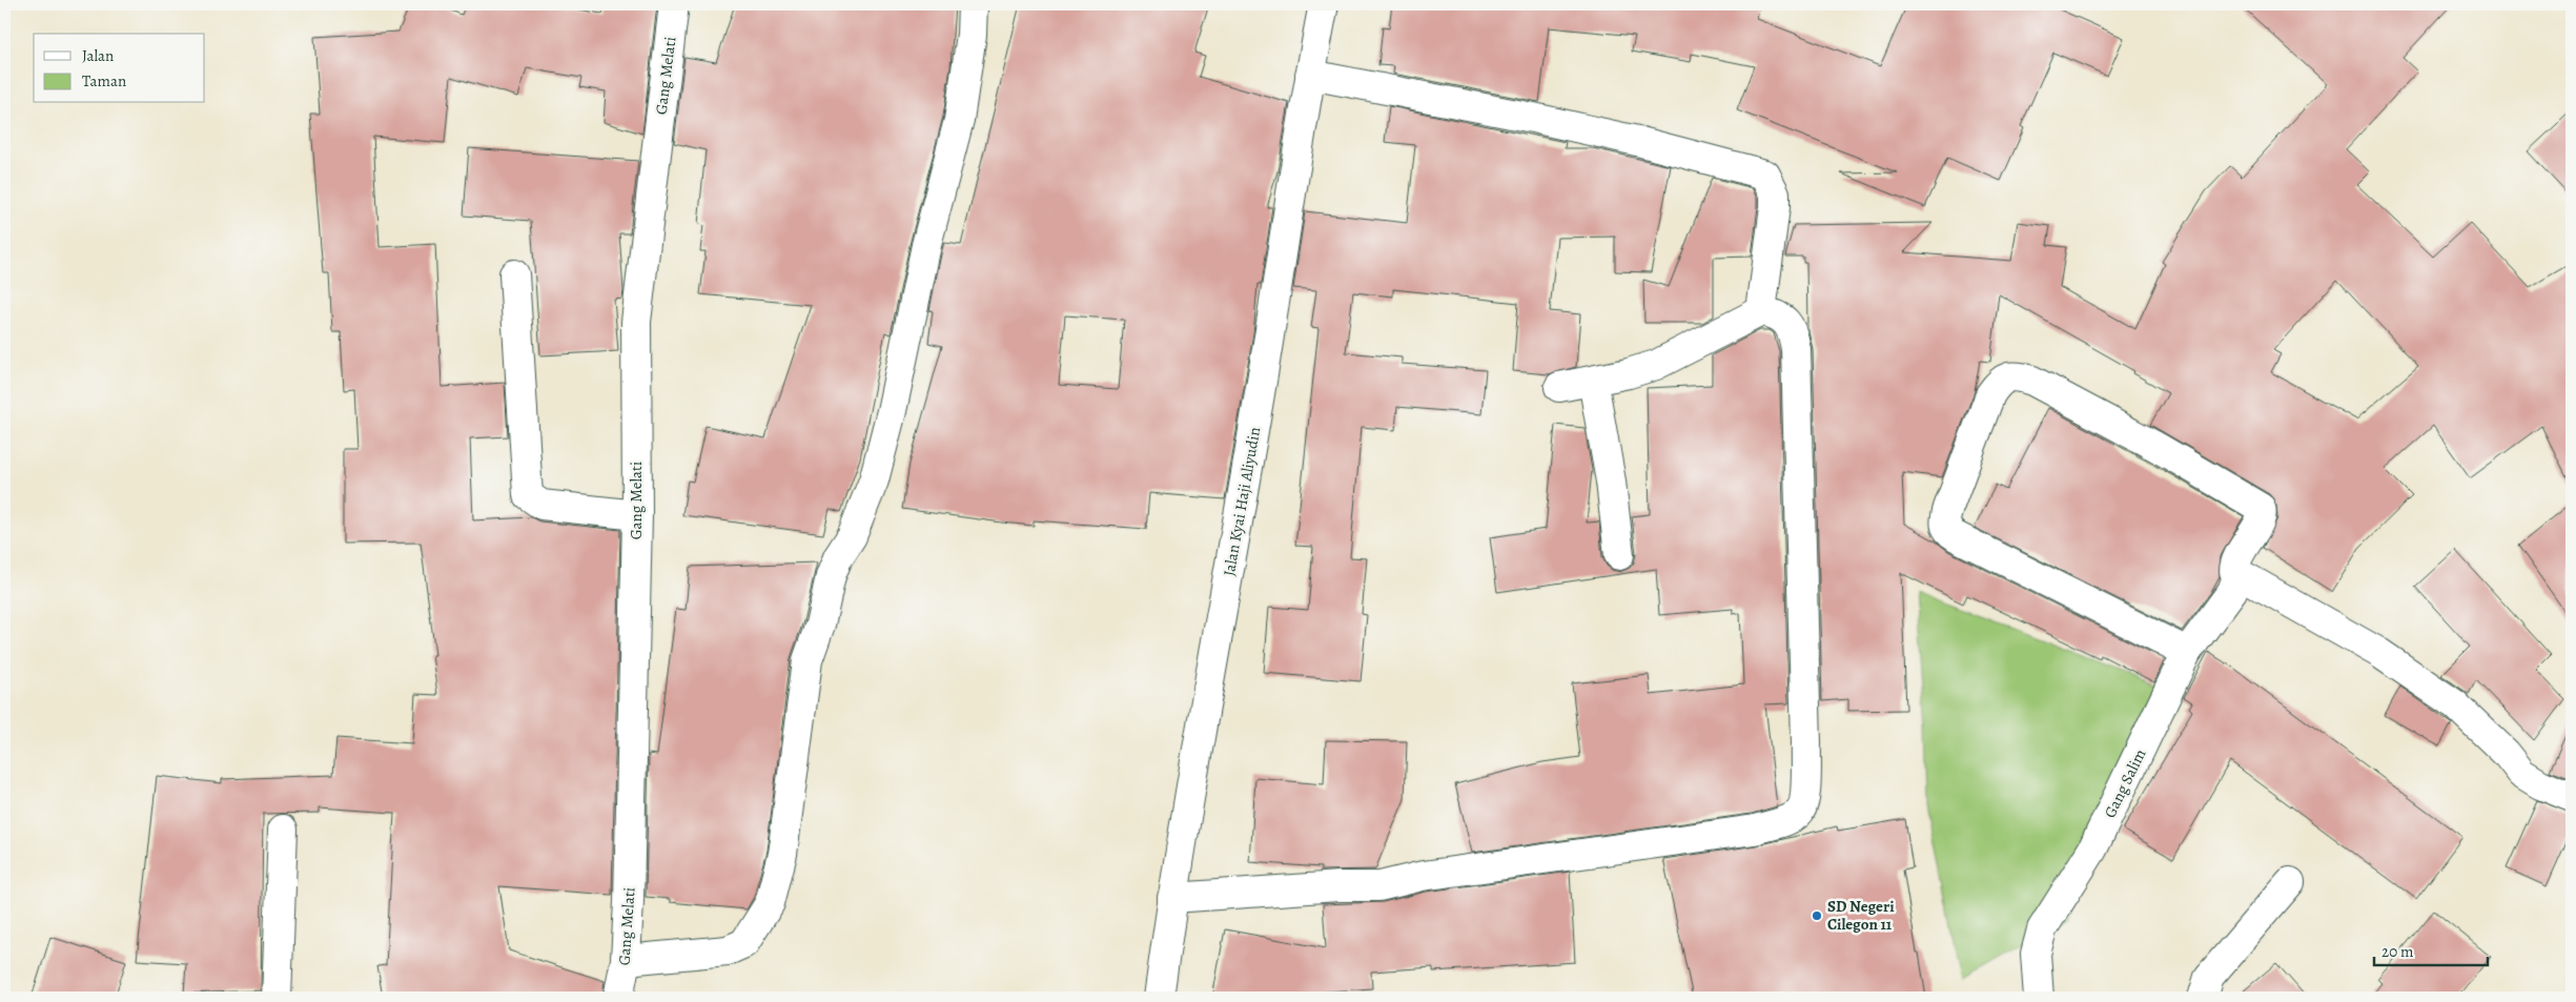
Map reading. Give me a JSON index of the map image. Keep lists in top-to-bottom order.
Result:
{
  "streets": {
    "street": ["Gang Melati", "Jalan Kyai Haji Aliyudin", "Gang Salim"]
  },
  "places": ["SD Negeri Cilegon 11"],
  "legend": ["Jalan", "Taman"],
  "scale_bar": "20 m"
}
